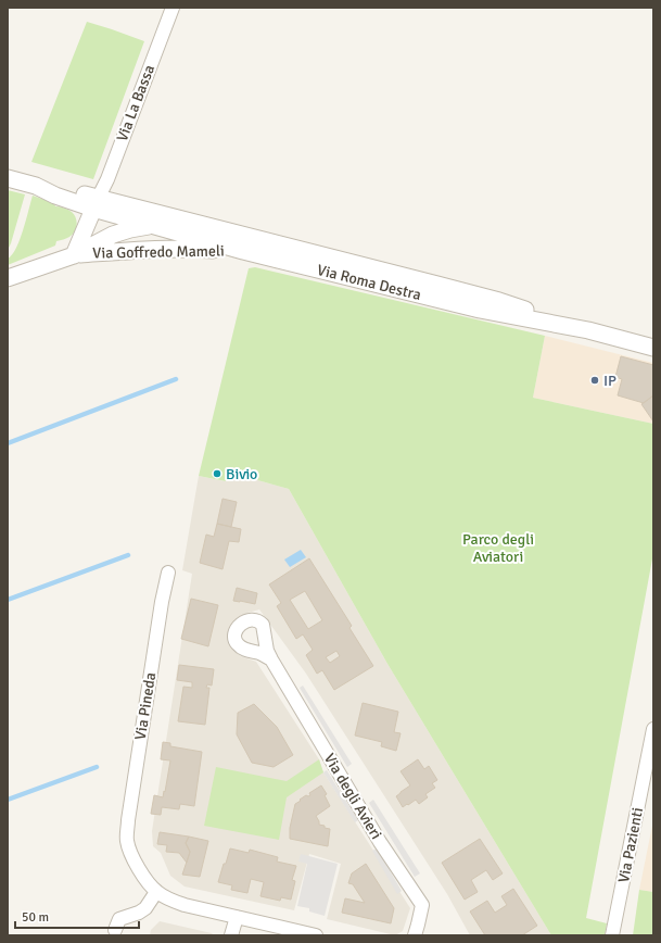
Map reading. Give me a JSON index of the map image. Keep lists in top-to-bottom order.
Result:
{
  "streets": {
    "street": [
      "Via La Bassa",
      "Via Goffredo Mameli",
      "Via Roma Destra",
      "Via Pineda",
      "Via degli Avieri",
      "Via Pazienti"
    ]
  },
  "crossings": [
    ["Via La Bassa", "Via Goffredo Mameli"],
    ["Via La Bassa", "Via Roma Destra"],
    ["Via Goffredo Mameli", "Via Roma Destra"]
  ],
  "parks": ["Parco degli Aviatori"],
  "places": ["IP", "Bivio"],
  "scale_bar": "50 m"
}
